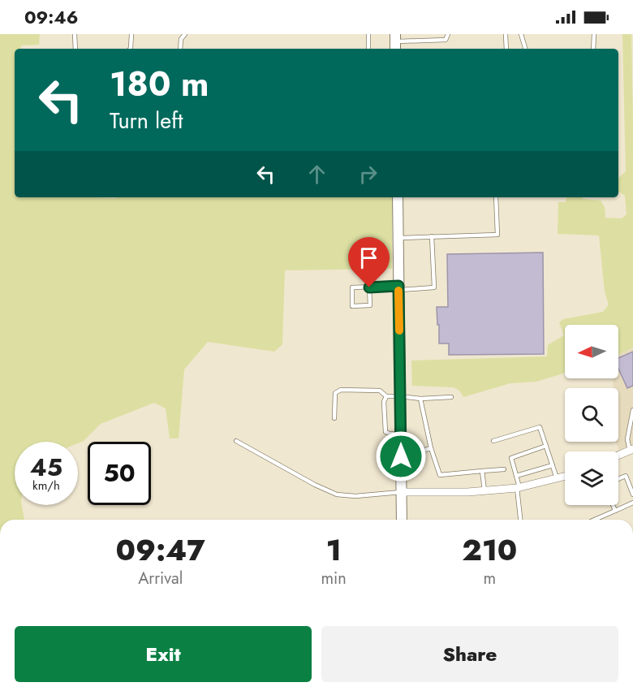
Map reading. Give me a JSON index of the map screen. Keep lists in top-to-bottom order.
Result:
{
  "north": "left",
  "page": {
    "status": "09:46",
    "turn": ["180 m", "Turn left"],
    "speed": "45 km/h",
    "limit": "50",
    "eta": [
      "09:47",
      "Arrival",
      "1",
      "min",
      "210",
      "m"
    ],
    "buttons": ["Exit", "Share"]
  }
}
